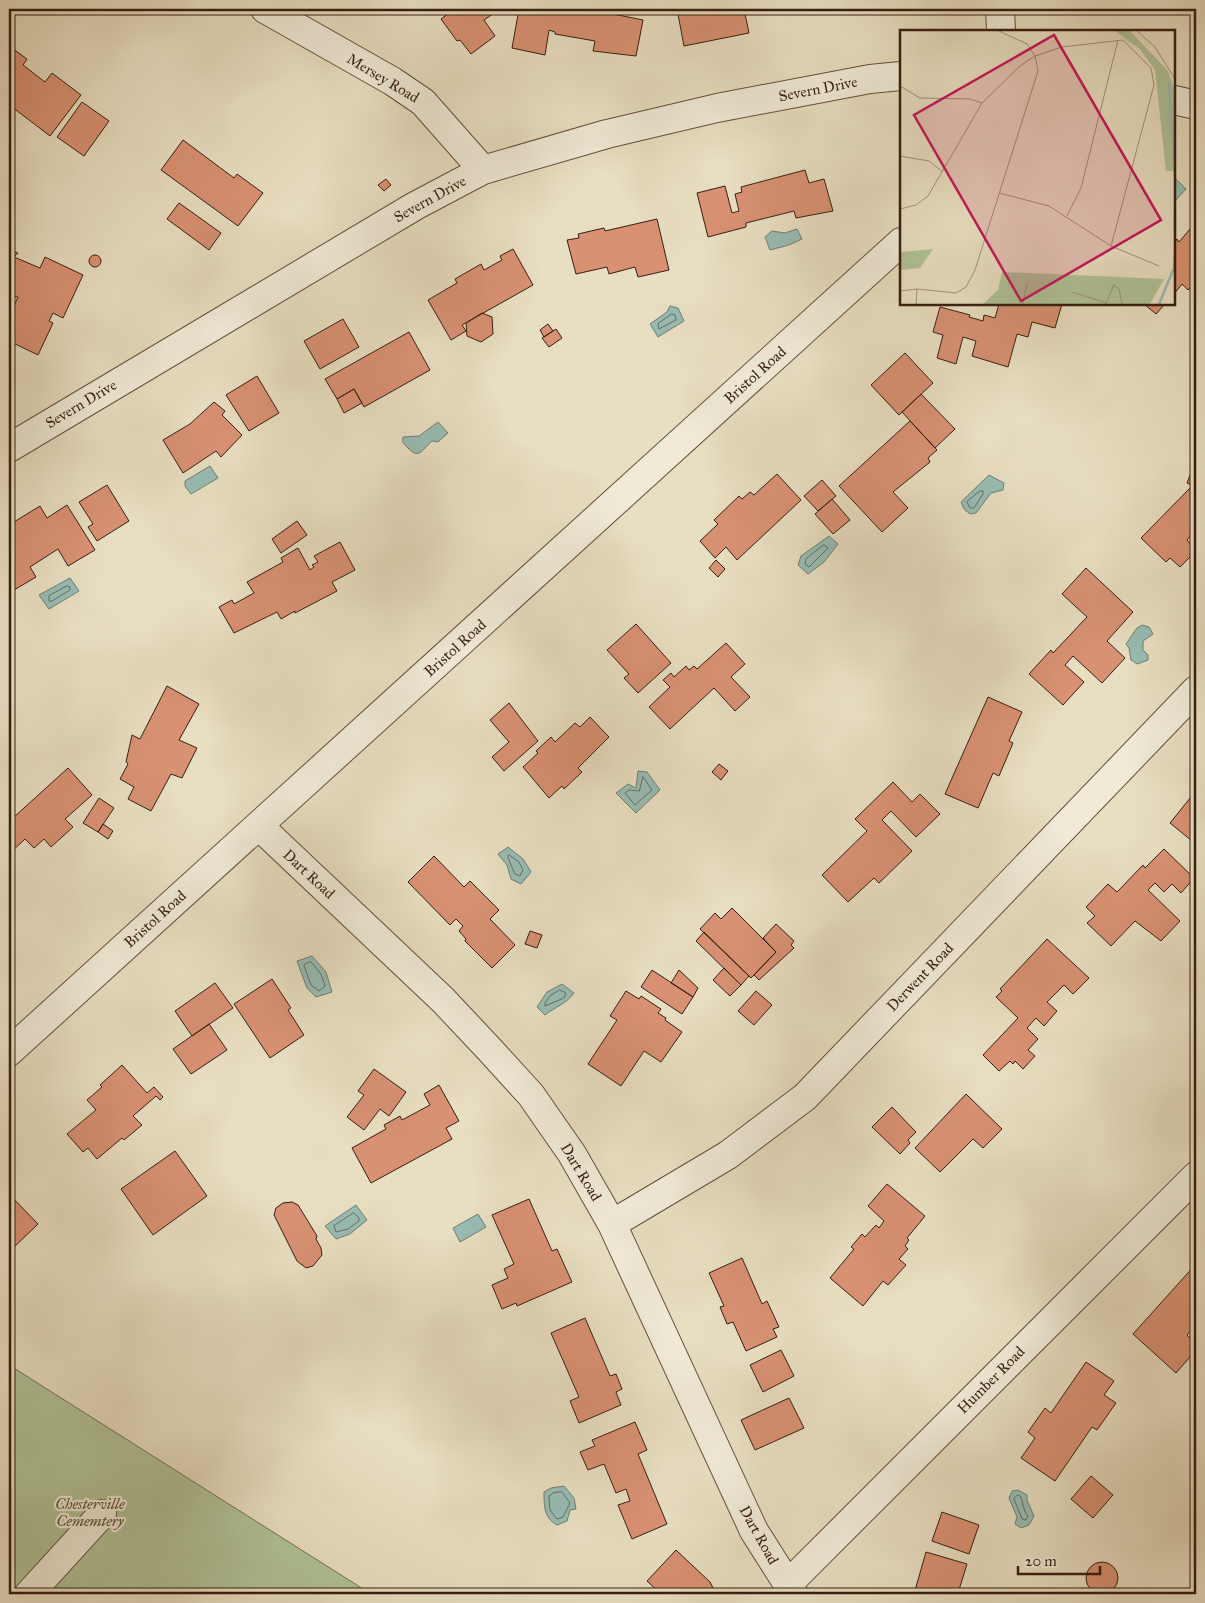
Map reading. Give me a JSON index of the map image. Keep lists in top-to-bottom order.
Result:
{
  "streets": {
    "street": [
      "Mersey Road",
      "Severn Drive",
      "Bristol Road",
      "Dart Road",
      "Derwent Road",
      "Humber Road"
    ]
  },
  "crossings": [
    ["Mersey Road", "Severn Drive"],
    ["Bristol Road", "Dart Road"],
    ["Dart Road", "Derwent Road"],
    ["Dart Road", "Humber Road"]
  ],
  "parks": ["Chesterville Cememtery"],
  "scale_bar": "20 m"
}
